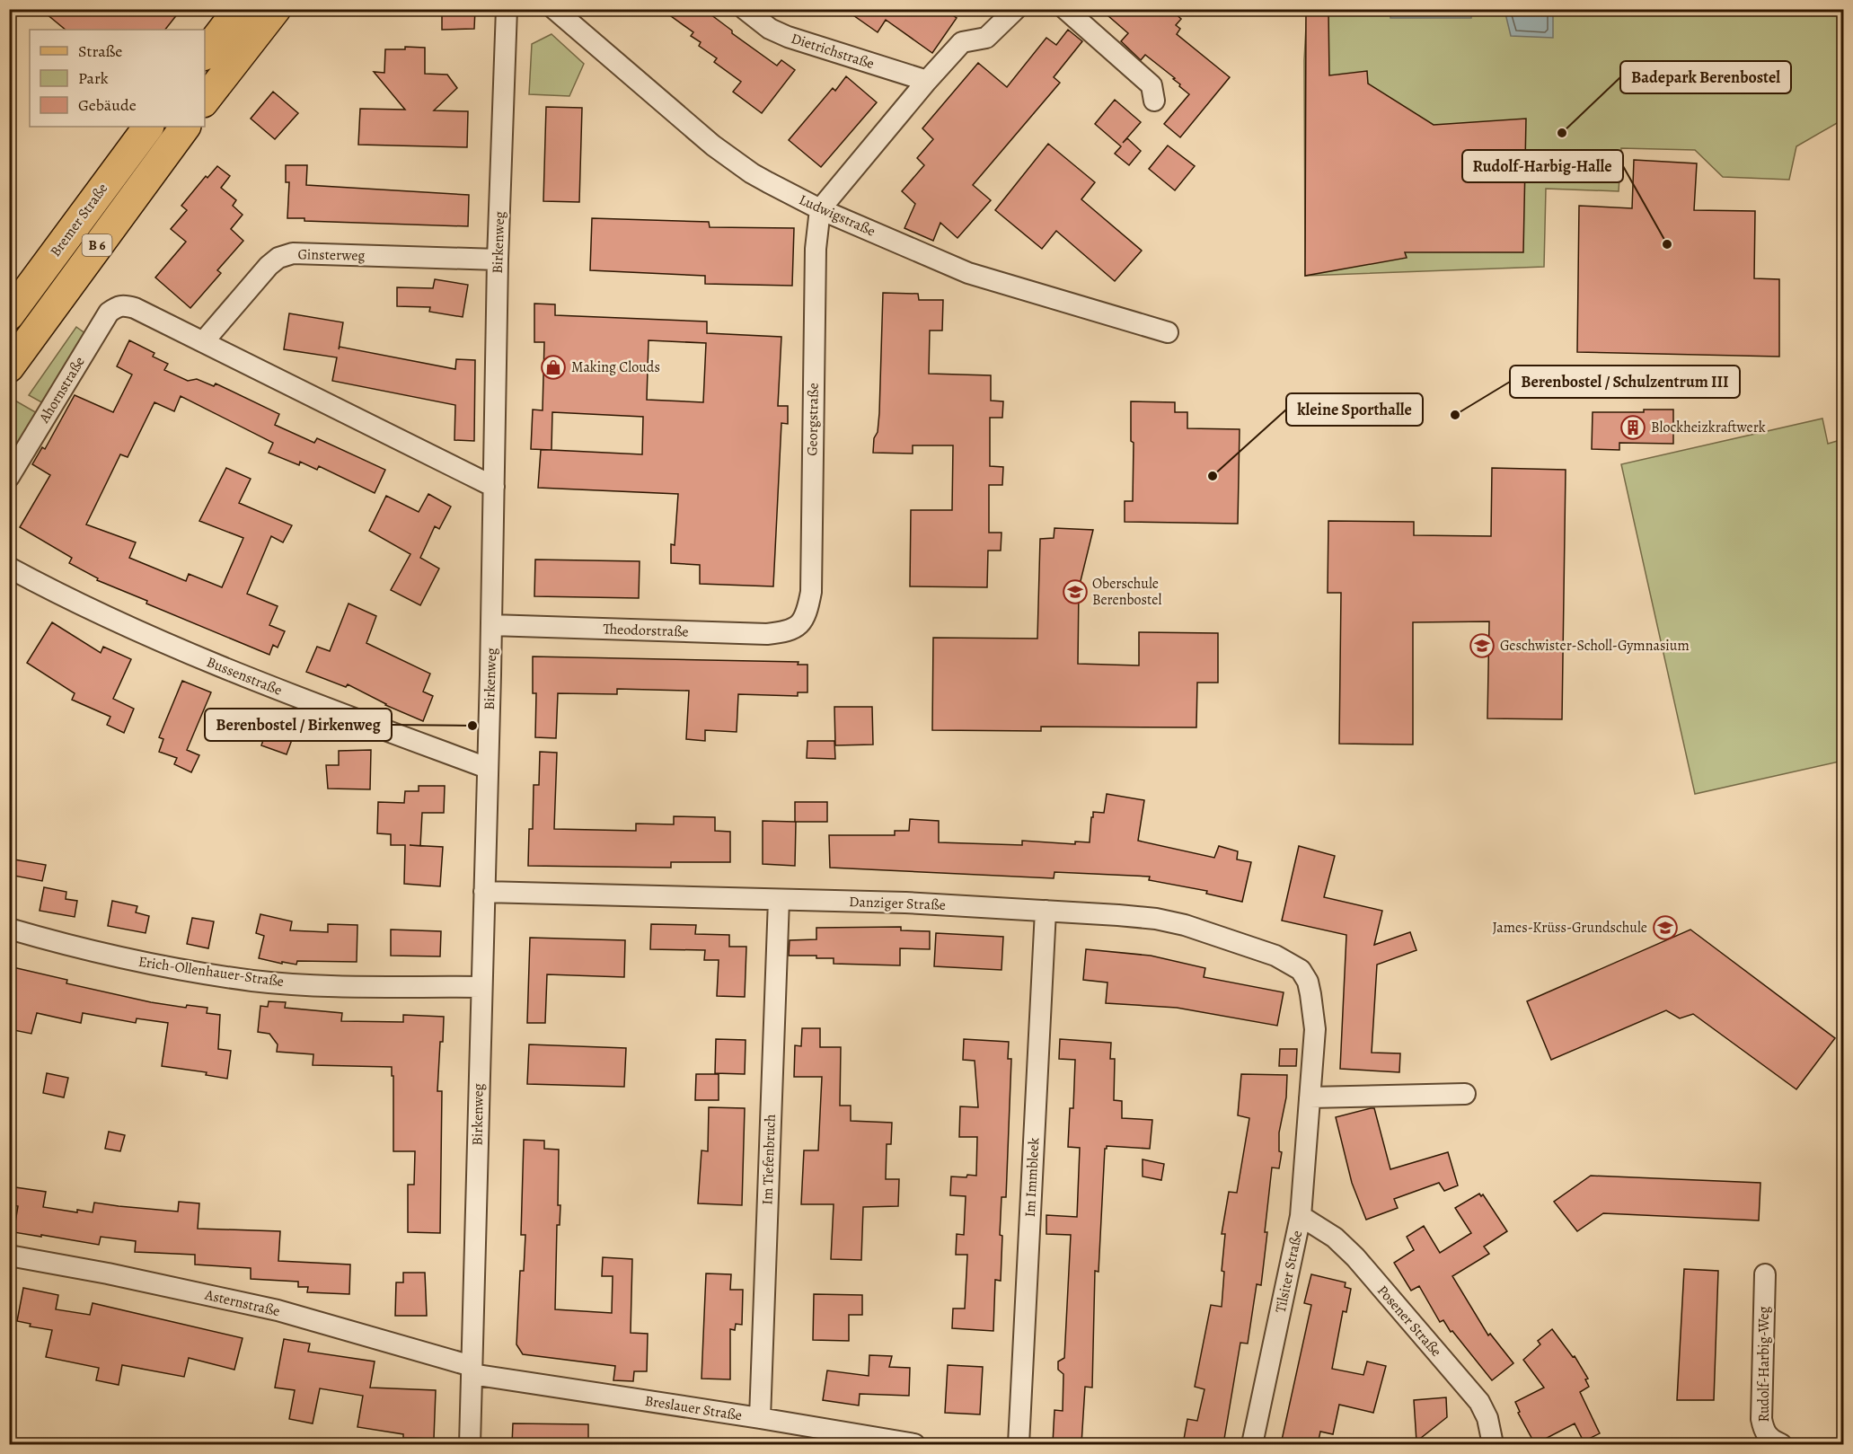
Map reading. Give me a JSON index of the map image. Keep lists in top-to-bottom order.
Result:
{
  "streets": {
    "main road": ["Bremer Straße", "B 6"],
    "street": [
      "Dietrichstraße",
      "Ludwigstraße",
      "Birkenweg",
      "Ginsterweg",
      "Ahornstraße",
      "Georgstraße",
      "Theodorstraße",
      "Bussenstraße",
      "Danziger Straße",
      "Erich-Ollenhauer-Straße",
      "Im Tiefenbruch",
      "Im Immbleek",
      "Tilsiter Straße",
      "Asternstraße",
      "Posener Straße",
      "Rudolf-Harbig-Weg",
      "Breslauer Straße"
    ]
  },
  "crossings": [
    ["Ludwigstraße", "Georgstraße"],
    ["Birkenweg", "Ginsterweg"],
    ["Birkenweg", "Theodorstraße"],
    ["Birkenweg", "Bussenstraße"],
    ["Birkenweg", "Danziger Straße"],
    ["Birkenweg", "Erich-Ollenhauer-Straße"],
    ["Birkenweg", "Asternstraße"],
    ["Birkenweg", "Breslauer Straße"],
    ["Ginsterweg", "Ahornstraße"],
    ["Georgstraße", "Theodorstraße"],
    ["Danziger Straße", "Im Tiefenbruch"],
    ["Danziger Straße", "Im Immbleek"],
    ["Danziger Straße", "Tilsiter Straße"],
    ["Im Tiefenbruch", "Breslauer Straße"],
    ["Tilsiter Straße", "Posener Straße"],
    ["Asternstraße", "Breslauer Straße"]
  ],
  "places": {
    "other": [
      "Badepark Berenbostel",
      "Rudolf-Harbig-Halle",
      "Berenbostel / Schulzentrum III",
      "kleine Sporthalle",
      "Berenbostel / Birkenweg"
    ],
    "shop": ["Making Clouds"],
    "building": ["Blockheizkraftwerk"],
    "school or university": ["Oberschule Berenbostel", "Geschwister-Scholl-Gymnasium", "James-Krüss-Grundschule"]
  },
  "legend": ["Straße", "Park", "Gebäude"]
}
